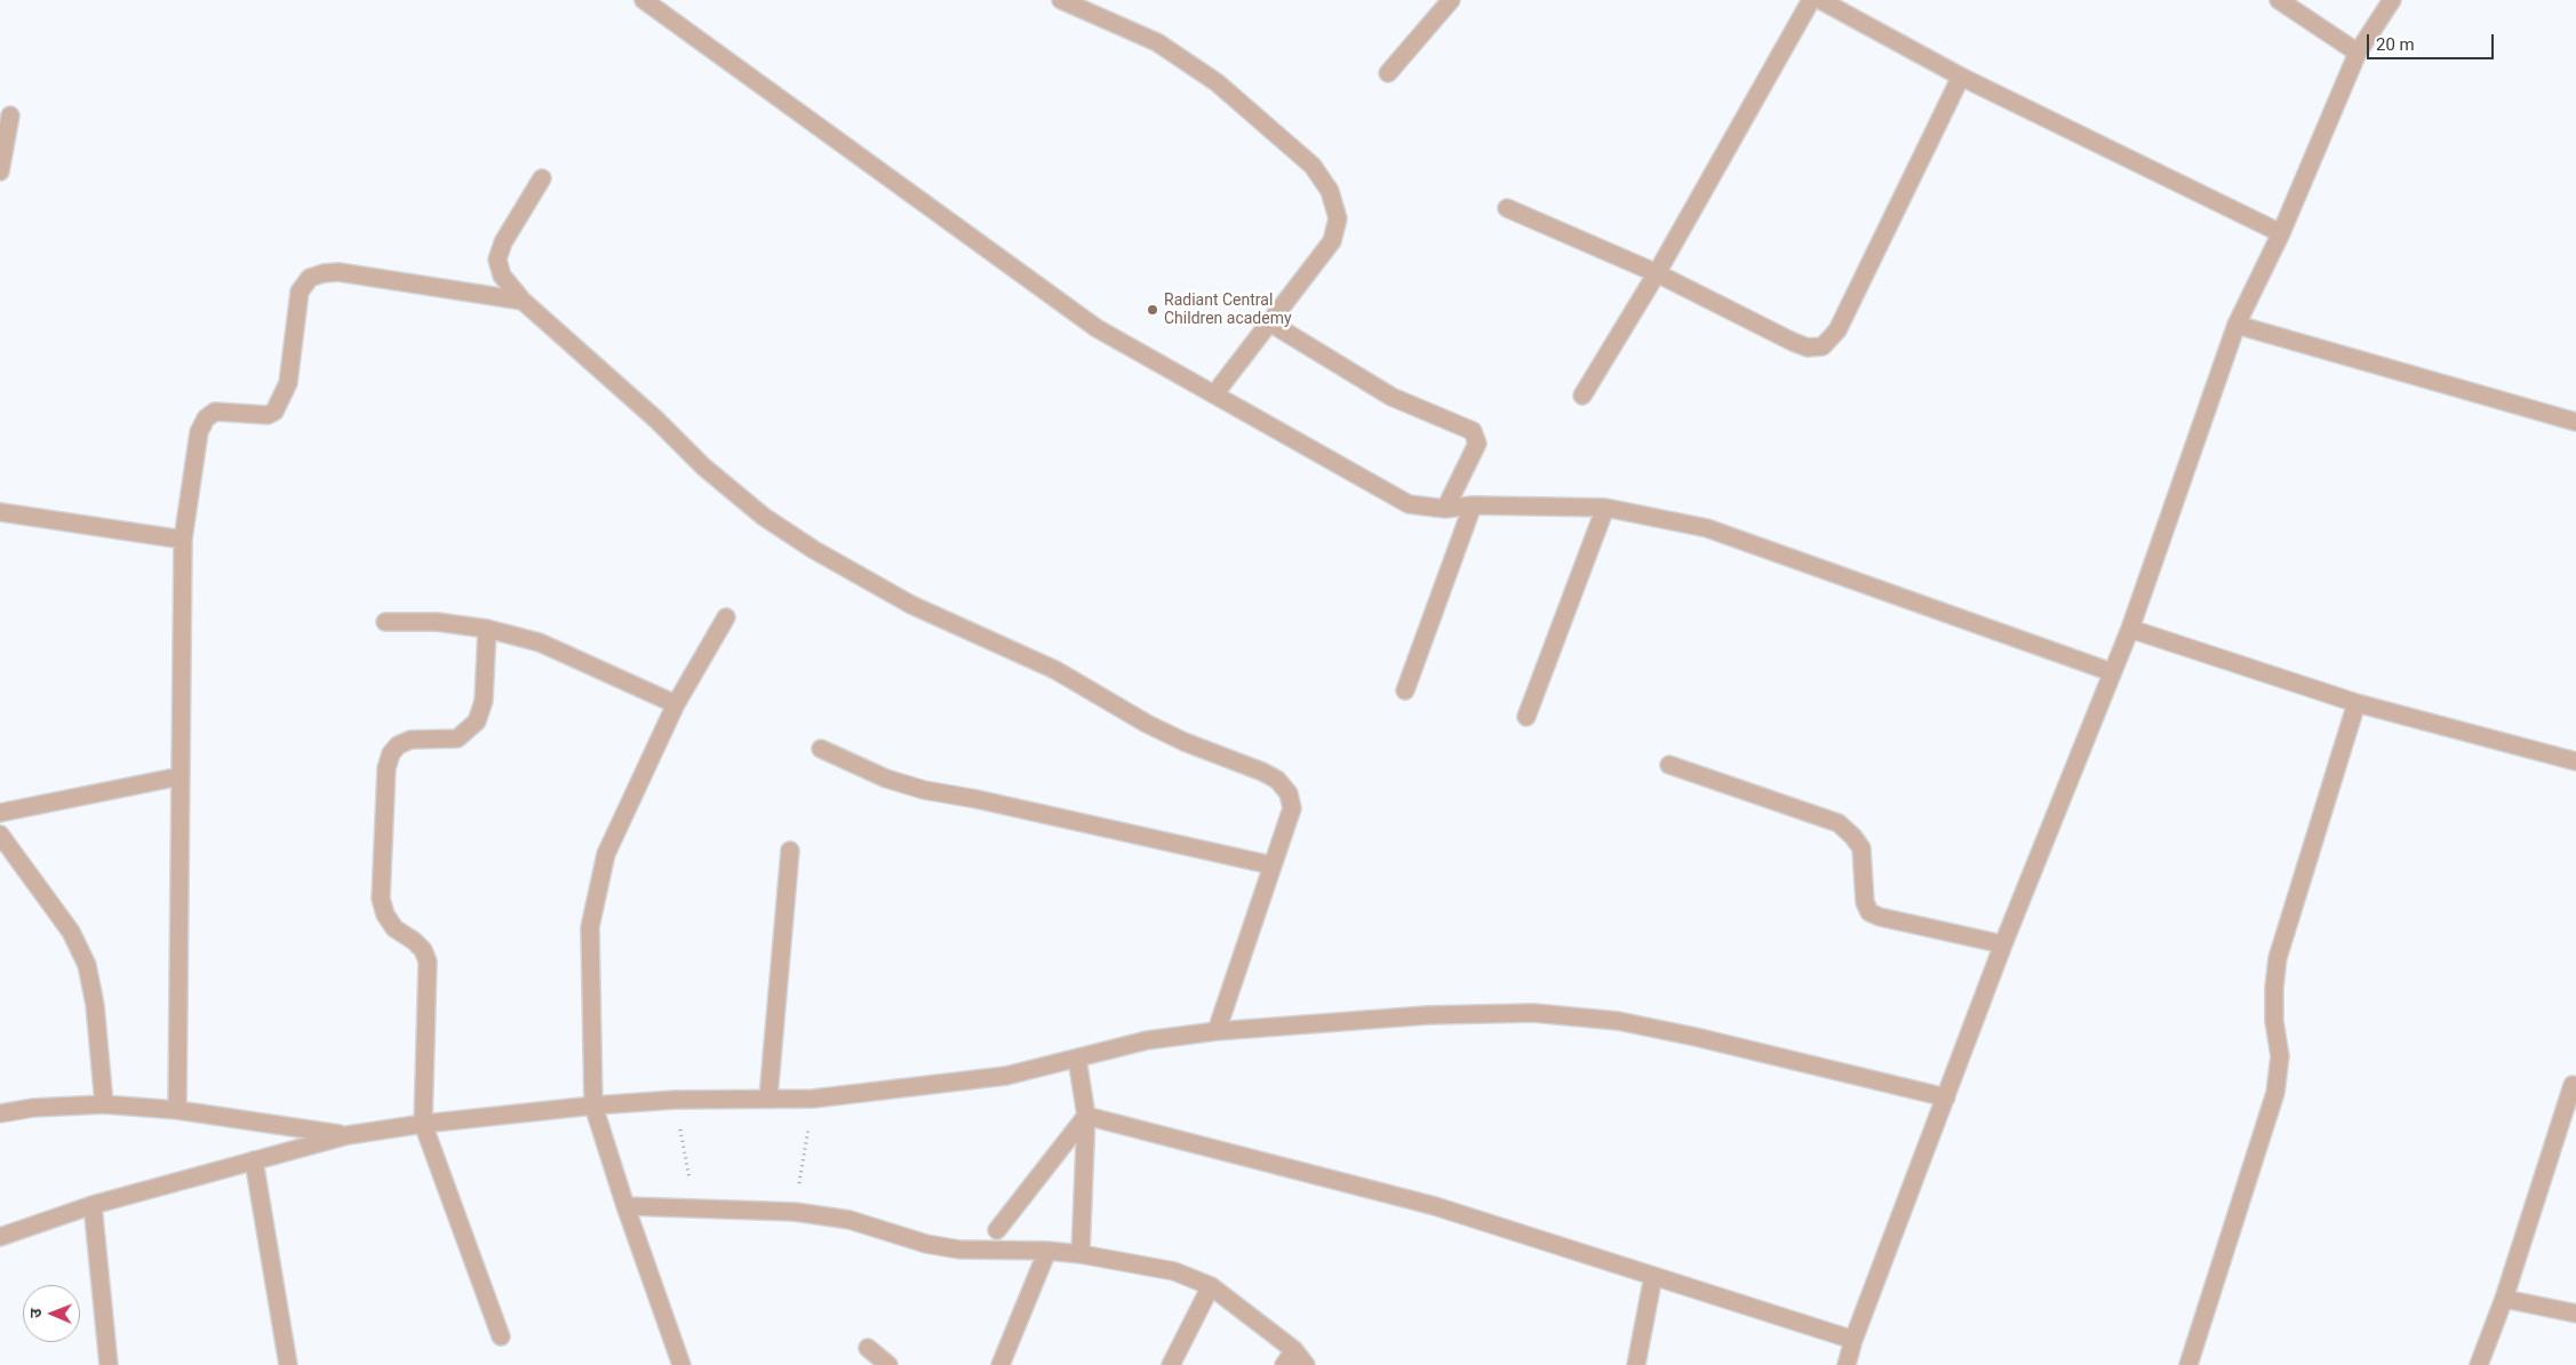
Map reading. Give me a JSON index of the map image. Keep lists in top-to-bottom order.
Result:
{
  "places": ["Radiant Central Children academy"],
  "scale_bar": "20 m",
  "north": "left"
}
